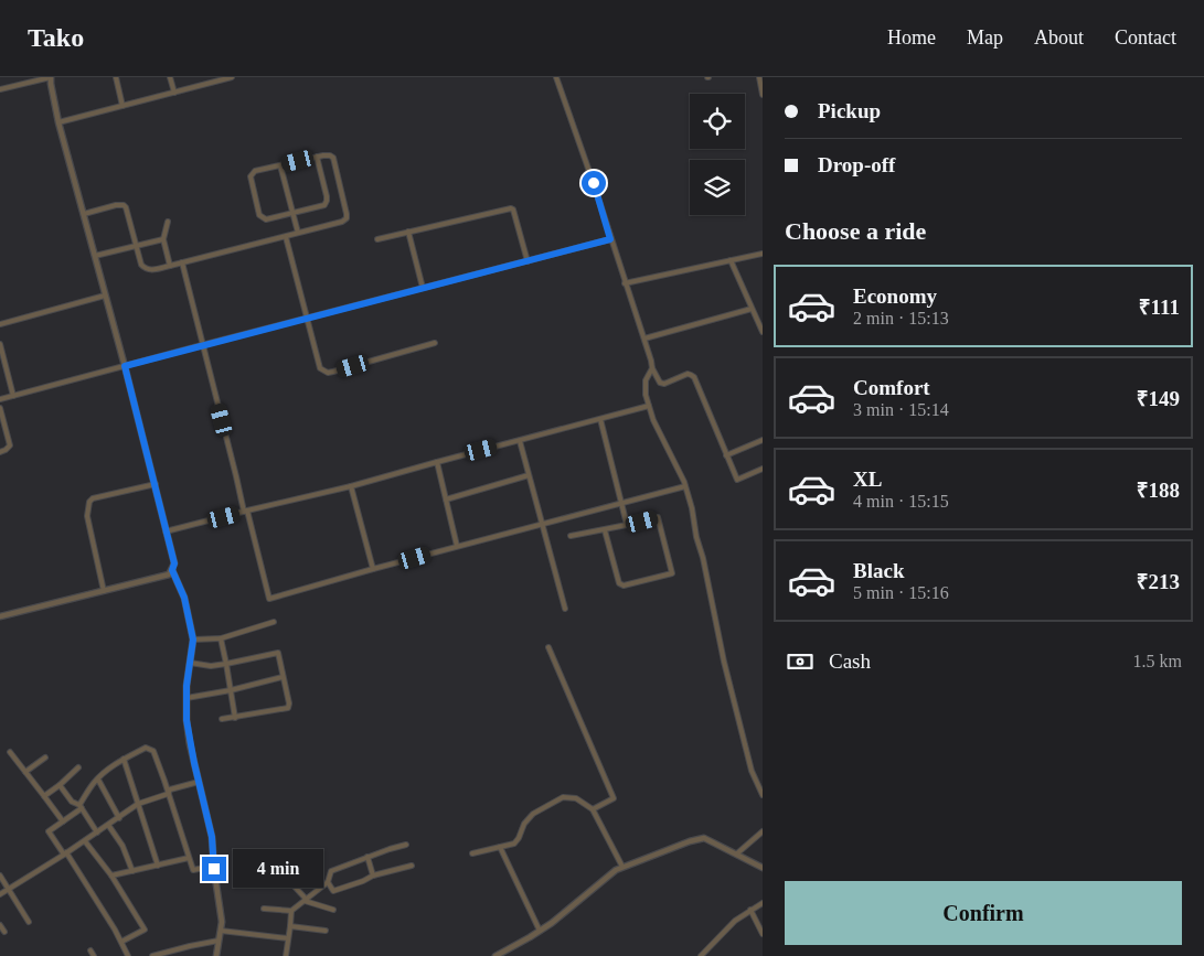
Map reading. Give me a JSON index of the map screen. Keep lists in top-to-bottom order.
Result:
{
  "page": {
    "header": "Tako",
    "nav": [
      "Home",
      "Map",
      "About",
      "Contact"
    ],
    "banner": ["Pickup", "Drop-off"],
    "heading": "Choose a ride",
    "list": [
      {
        "name": "Economy",
        "note": "2 min · 15:13",
        "value": "₹111"
      },
      {
        "name": "Comfort",
        "note": "3 min · 15:14",
        "value": "₹149"
      },
      {
        "name": "XL",
        "note": "4 min · 15:15",
        "value": "₹188"
      },
      {
        "name": "Black",
        "note": "5 min · 15:16",
        "value": "₹213"
      }
    ],
    "pay": ["Cash", "1.5 km"],
    "bubble": "4 min",
    "buttons": "Confirm"
  }
}
